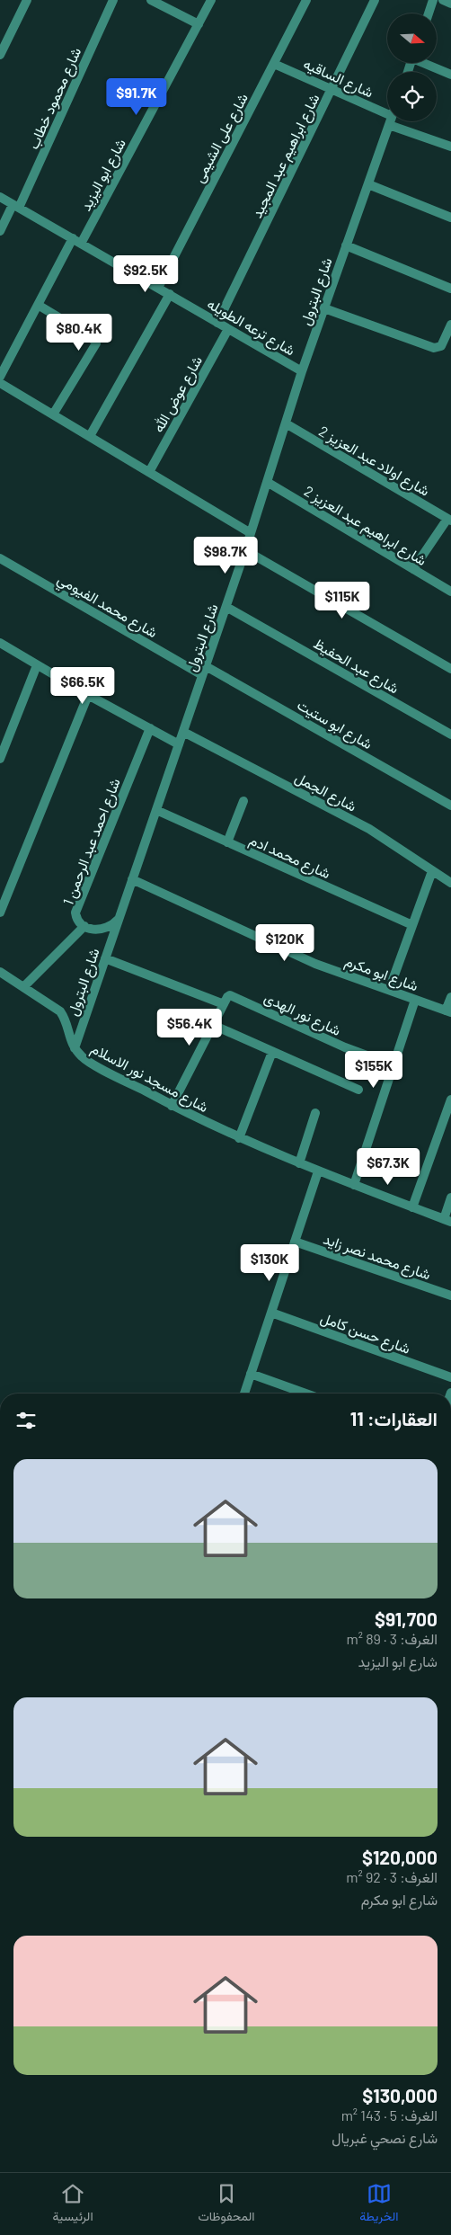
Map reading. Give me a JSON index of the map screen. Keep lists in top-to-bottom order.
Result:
{
  "streets": {
    "street": [
      "شارع الساقيه",
      "شارع محمود خطاب",
      "شارع على الشيمى",
      "شارع ابراهيم عبد المجيد",
      "شارع ابو اليزيد",
      "شارع البترول",
      "شارع ترعه الطويله",
      "شارع عوض الله",
      "شارع اولاد عبد العزيز 2",
      "شارع ابراهيم عبد العزيز 2",
      "شارع محمد الفيومي",
      "شارع عبد الحفيظ",
      "شارع ابو ستيت",
      "شارع الجمل",
      "شارع احمد عبد الرحمن 1",
      "شارع محمد ادم",
      "شارع ابو مكرم",
      "شارع نور الهدى",
      "شارع مسجد نور الاسلام",
      "شارع محمد نصر زايد",
      "شارع حسن كامل"
    ]
  },
  "crossings": [
    ["شارع الساقيه", "شارع على الشيمى"],
    ["شارع الساقيه", "شارع ابراهيم عبد المجيد"],
    ["شارع محمود خطاب", "شارع ترعه الطويله"],
    ["شارع على الشيمى", "شارع ترعه الطويله"],
    ["شارع ابراهيم عبد المجيد", "شارع ترعه الطويله"],
    ["شارع ابو اليزيد", "شارع ترعه الطويله"],
    ["شارع البترول", "شارع ترعه الطويله"],
    ["شارع البترول", "شارع اولاد عبد العزيز 2"],
    ["شارع البترول", "شارع ابراهيم عبد العزيز 2"],
    ["شارع البترول", "شارع محمد الفيومي"],
    ["شارع البترول", "شارع عبد الحفيظ"],
    ["شارع البترول", "شارع ابو ستيت"],
    ["شارع البترول", "شارع الجمل"],
    ["شارع البترول", "شارع احمد عبد الرحمن 1"],
    ["شارع البترول", "شارع محمد ادم"],
    ["شارع البترول", "شارع ابو مكرم"],
    ["شارع البترول", "شارع نور الهدى"],
    ["شارع البترول", "شارع مسجد نور الاسلام"],
    ["شارع ترعه الطويله", "شارع عوض الله"]
  ],
  "north": "right",
  "page": {
    "price": [
      "$91.7K",
      "$92.5K",
      "$80.4K",
      "$98.7K",
      "$115K",
      "$66.5K",
      "$120K",
      "$56.4K",
      "$155K",
      "$67.3K",
      "$130K"
    ],
    "heading": "العقارات: 11",
    "list": [
      {
        "name": "$91,700",
        "note": "الغرف: 3 · 89 m² · شارع ابو اليزيد"
      },
      {
        "name": "$120,000",
        "note": "الغرف: 3 · 92 m² · شارع ابو مكرم"
      },
      {
        "name": "$130,000",
        "note": "الغرف: 5 · 143 m² · شارع نصحي غبريال"
      }
    ],
    "tabs": ["الخريطة", "المحفوظات", "الرئيسية"]
  }
}
